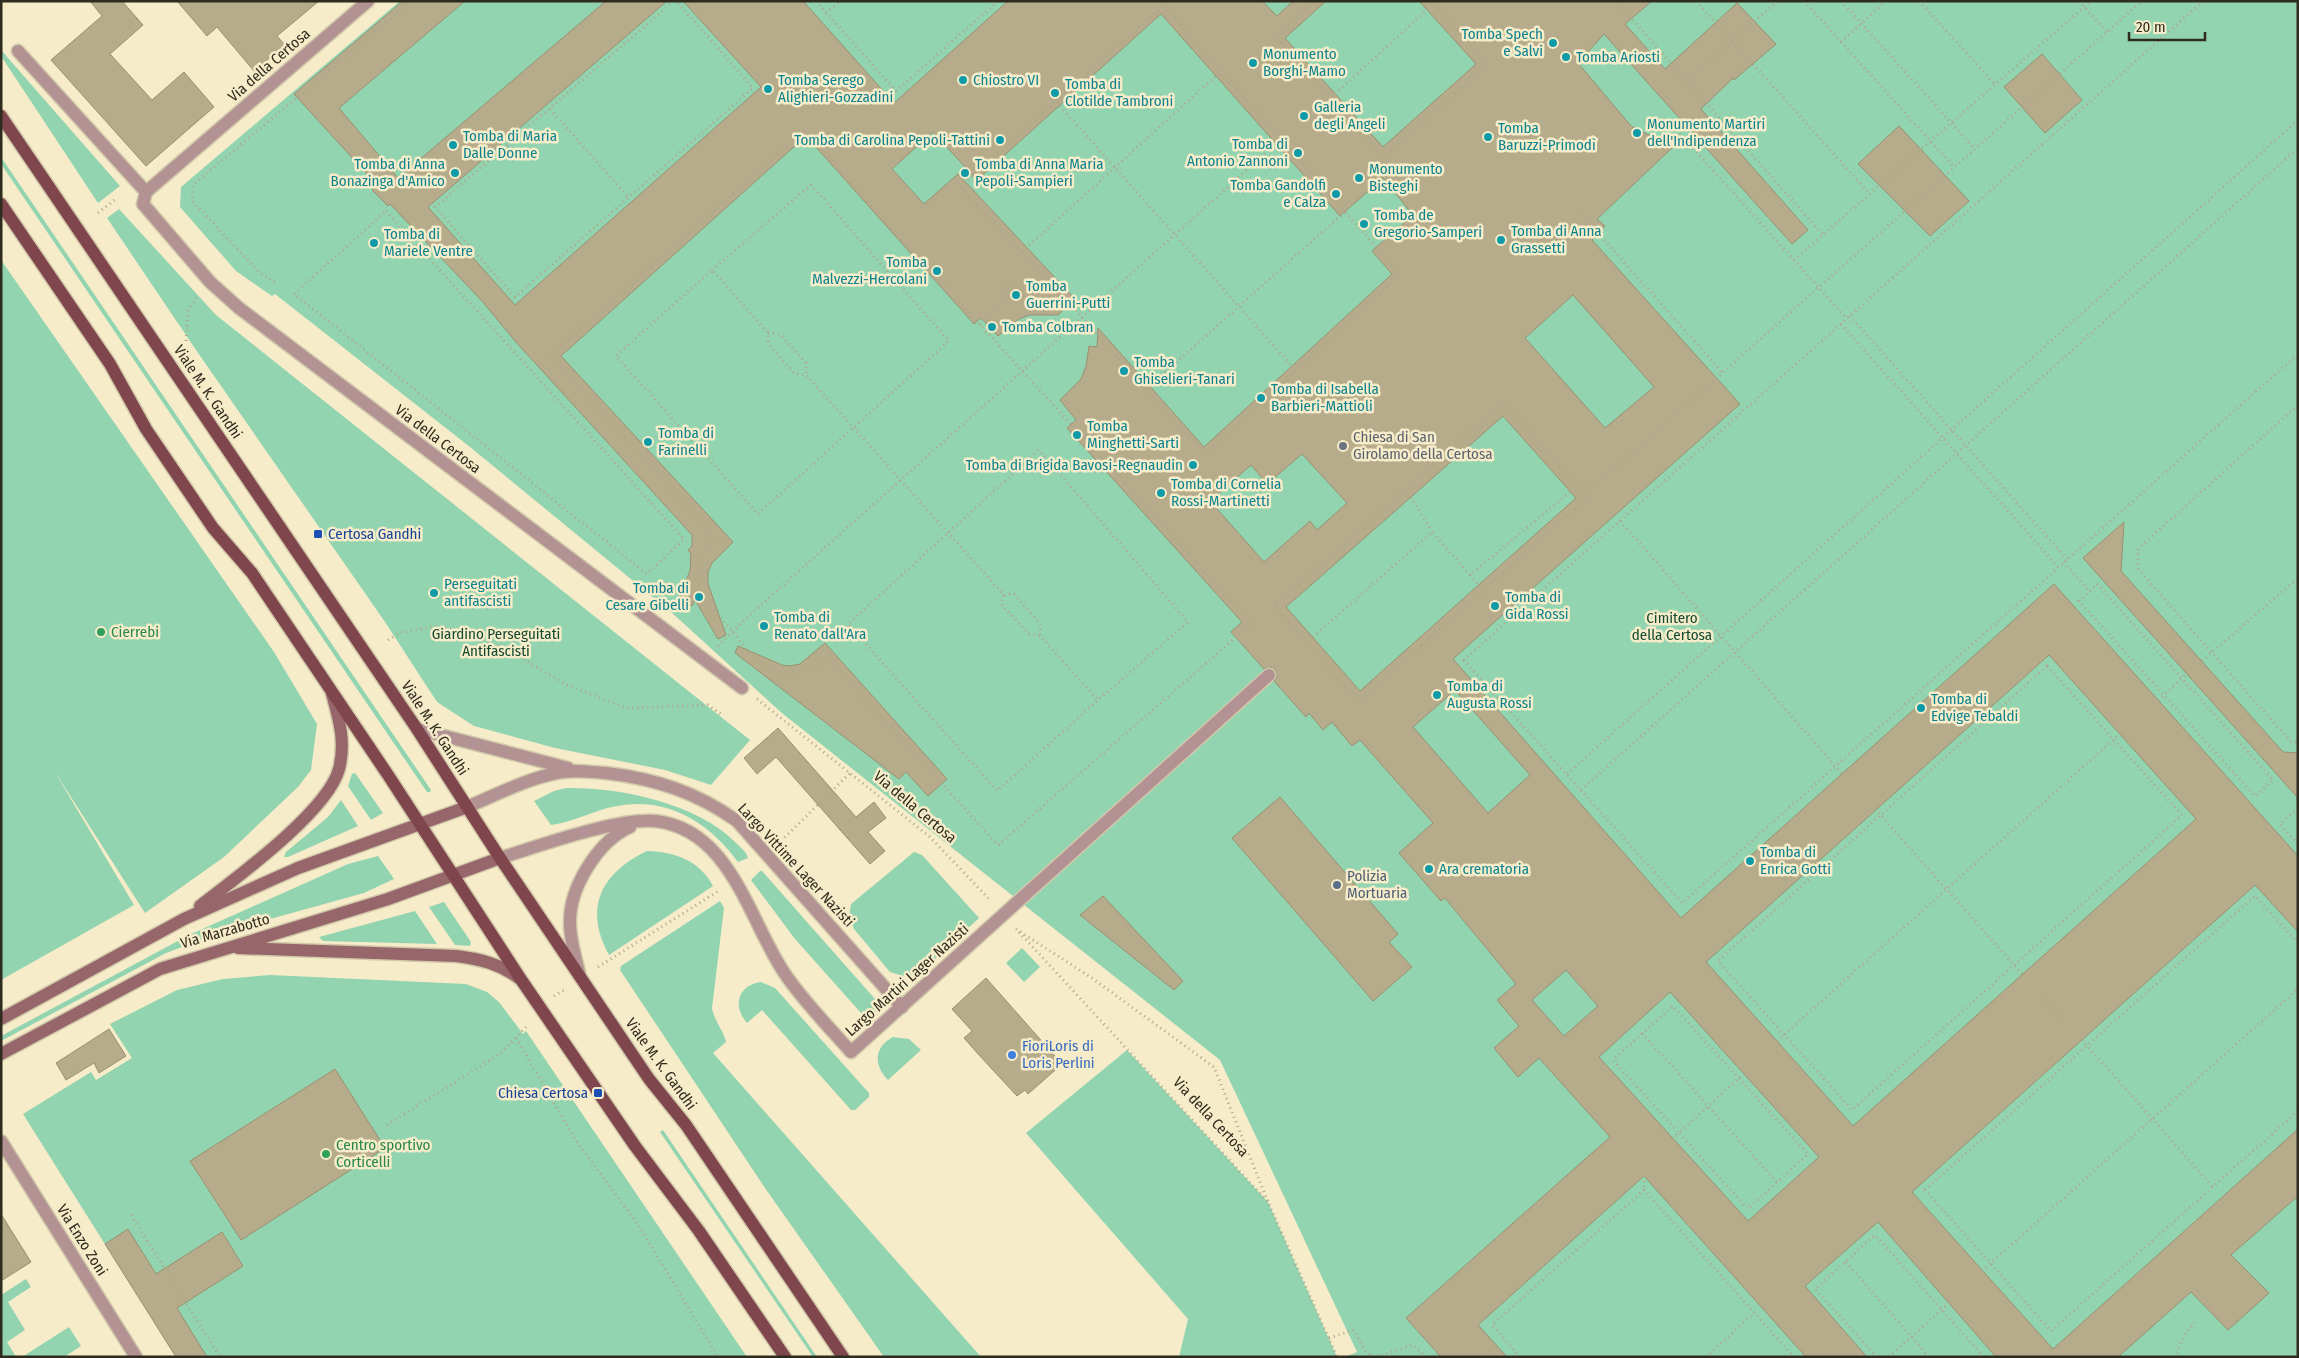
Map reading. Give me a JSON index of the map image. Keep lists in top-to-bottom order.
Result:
{
  "streets": {
    "main road": ["Viale M. K. Gandhi"],
    "street": [
      "Via della Certosa",
      "Largo Vittime Lager Nazisti",
      "Via Marzabotto",
      "Largo Martiri Lager Nazisti",
      "Via Enzo Zoni"
    ]
  },
  "crossings": [
    ["Viale M. K. Gandhi", "Largo Vittime Lager Nazisti"],
    ["Viale M. K. Gandhi", "Largo Martiri Lager Nazisti"],
    ["Largo Vittime Lager Nazisti", "Via Marzabotto"],
    ["Largo Vittime Lager Nazisti", "Largo Martiri Lager Nazisti"],
    ["Via Marzabotto", "Largo Martiri Lager Nazisti"]
  ],
  "parks": ["Cimitero della Certosa", "Giardino Perseguitati Antifascisti"],
  "places": {
    "other": [
      "Tomba Spech e Salvi",
      "Tomba Ariosti",
      "Monumento Borghi-Mamo",
      "Chiostro VI",
      "Tomba Serego Alighieri-Gozzadini",
      "Tomba di Clotilde Tambroni",
      "Galleria degli Angeli",
      "Monumento Martiri dell'Indipendenza",
      "Tomba Baruzzi-Primodì",
      "Tomba di Carolina Pepoli-Tattini",
      "Tomba di Maria Dalle Donne",
      "Tomba di Antonio Zannoni",
      "Tomba di Anna Bonazinga d'Amico",
      "Tomba di Anna Maria Pepoli-Sampieri",
      "Monumento Bisteghi",
      "Tomba Gandolfi e Calza",
      "Tomba de Gregorio-Samperi",
      "Tomba di Anna Grassetti",
      "Tomba di Mariele Ventre",
      "Tomba Malvezzi-Hercolani",
      "Tomba Guerrini-Putti",
      "Tomba Colbran",
      "Tomba Ghiselieri-Tanari",
      "Tomba di Isabella Barbieri-Mattioli",
      "Tomba Minghetti-Sarti",
      "Tomba di Farinelli",
      "Chiesa di San Girolamo della Certosa",
      "Tomba di Brigida Bavosi-Regnaudin",
      "Tomba di Cornelia Rossi-Martinetti",
      "Perseguitati antifascisti",
      "Tomba di Cesare Gibelli",
      "Tomba di Gida Rossi",
      "Tomba di Renato dall'Ara",
      "Cierrebi",
      "Tomba di Augusta Rossi",
      "Tomba di Edvige Tebaldi",
      "Tomba di Enrica Gotti",
      "Ara crematoria",
      "Polizia Mortuaria",
      "FioriLoris di Loris Perlini",
      "Centro sportivo Corticelli"
    ],
    "transit": ["Certosa Gandhi", "Chiesa Certosa"]
  },
  "scale_bar": "20 m"
}
